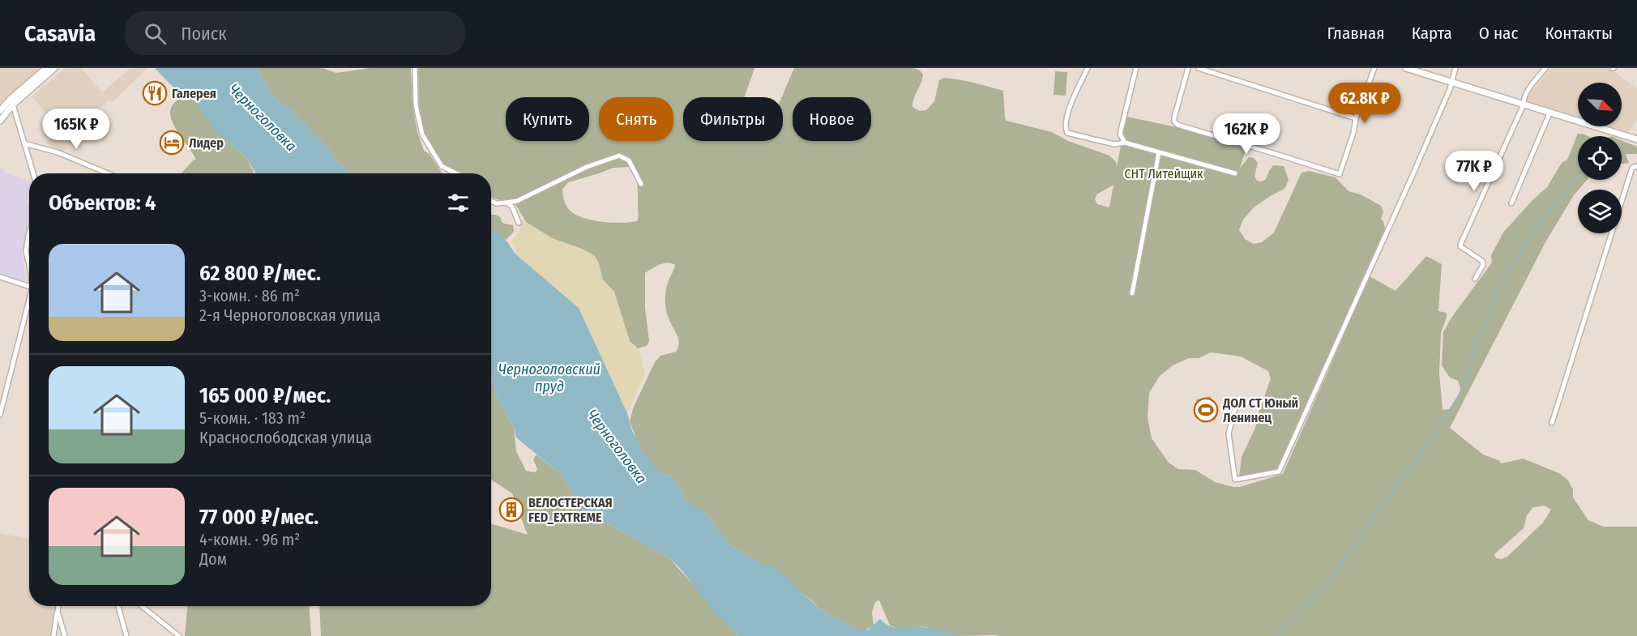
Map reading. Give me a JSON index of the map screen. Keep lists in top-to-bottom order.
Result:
{
  "water": ["Черноголовка", "Черноголовский пруд"],
  "parks": ["СНТ Литейщик"],
  "places": {
    "restaurant": ["Галерея"],
    "hotel": ["Лидер"],
    "sports": ["ДОЛ СТ Юный Ленинец"],
    "building": ["ВЕЛОСТЕРСКАЯ FED_EXTREME"]
  },
  "north": "bottom right",
  "page": {
    "header": "Casavia",
    "search": "Поиск",
    "nav": [
      "Главная",
      "Карта",
      "О нас",
      "Контакты"
    ],
    "price": [
      "62.8K ₽",
      "165K ₽",
      "162K ₽",
      "77K ₽"
    ],
    "chip": [
      "Купить",
      "Снять",
      "Фильтры",
      "Новое"
    ],
    "heading": "Объектов: 4",
    "list": [
      {
        "name": "62 800 ₽/мес.",
        "note": "3-комн. · 86 m² · 2-я Черноголовская улица"
      },
      {
        "name": "165 000 ₽/мес.",
        "note": "5-комн. · 183 m² · Краснослободская улица"
      },
      {
        "name": "77 000 ₽/мес.",
        "note": "4-комн. · 96 m² · Дом"
      }
    ]
  }
}
